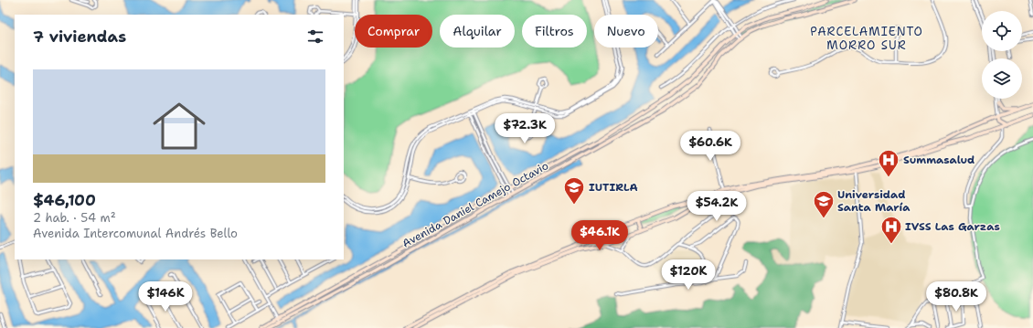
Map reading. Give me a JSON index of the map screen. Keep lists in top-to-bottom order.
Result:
{
  "streets": {
    "main road": ["Avenida Daniel Camejo Octavio"]
  },
  "districts": ["PARCELAMIENTO MORRO SUR"],
  "places": {
    "hospital": ["Summasalud", "IVSS Las Garzas"],
    "school or university": ["IUTIRLA", "Universidad Santa María"]
  },
  "page": {
    "chip": [
      "Comprar",
      "Alquilar",
      "Filtros",
      "Nuevo"
    ],
    "heading": "7 viviendas",
    "list": [
      {
        "name": "$46,100",
        "note": "2 hab. · 54 m² · Avenida Intercomunal Andrés Bello"
      }
    ],
    "price": [
      "$72.3K",
      "$60.6K",
      "$54.2K",
      "$46.1K",
      "$120K",
      "$146K",
      "$80.8K"
    ]
  }
}
